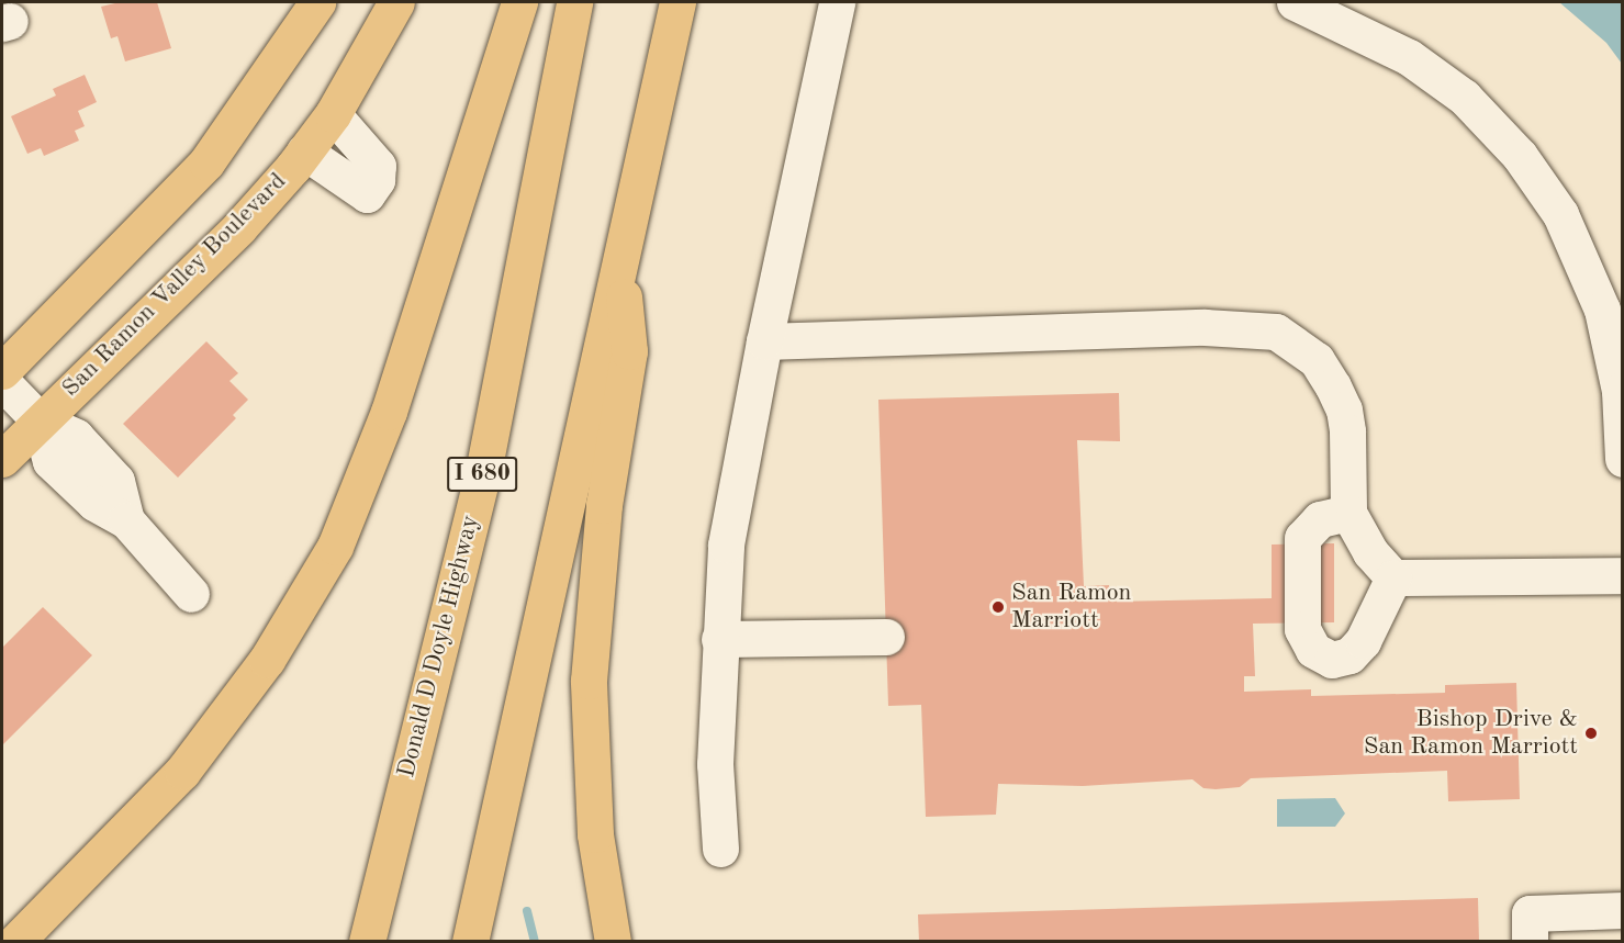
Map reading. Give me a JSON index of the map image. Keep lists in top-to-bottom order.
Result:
{
  "streets": {
    "main road": ["San Ramon Valley Boulevard", "I 680", "Donald D Doyle Highway"]
  },
  "places": ["San Ramon Marriott", "Bishop Drive & San Ramon Marriott"]
}
